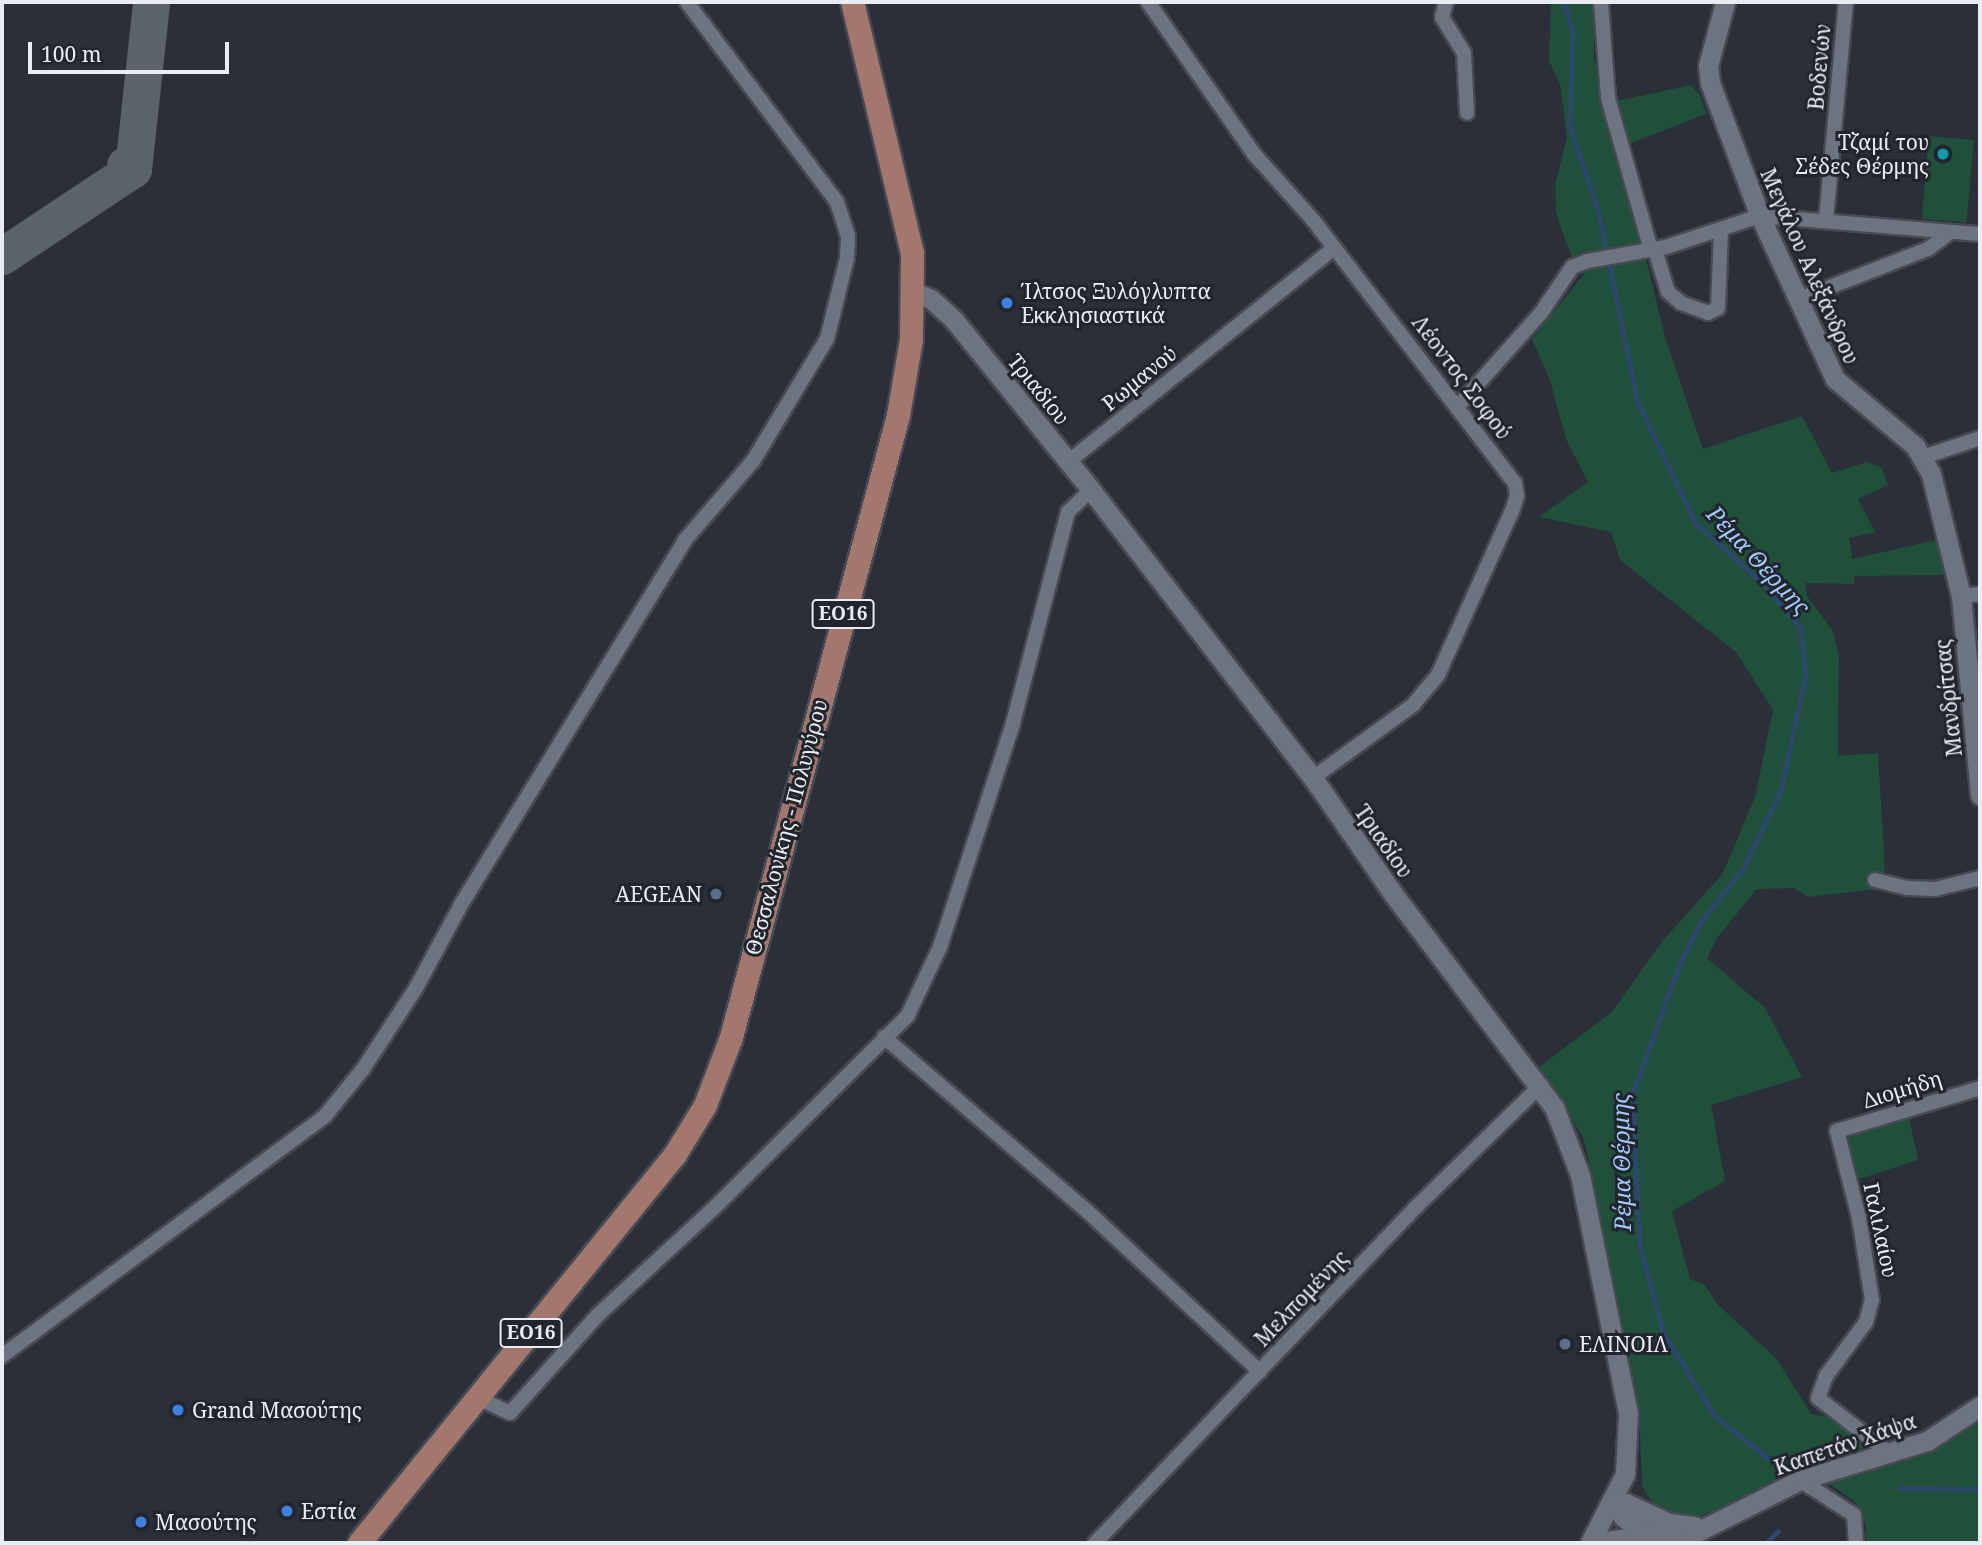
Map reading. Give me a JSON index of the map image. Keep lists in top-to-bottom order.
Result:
{
  "streets": {
    "main road": [
      "Μεγάλου Αλεξάνδρου",
      "Τριαδίου",
      "ΕΟ16",
      "Μανδρίτσας",
      "Θεσσαλονίκης - Πολυγύρου",
      "Καπετάν Χάψα"
    ],
    "street": [
      "Βοδενών",
      "Λέοντος Σοφού",
      "Ρωμανού",
      "Διομήδη",
      "Γαλιλαίου",
      "Μελπομένης"
    ]
  },
  "crossings": [
    ["Μεγάλου Αλεξάνδρου", "Μανδρίτσας"],
    ["Λέοντος Σοφού", "Ρωμανού"],
    ["Λέοντος Σοφού", "Τριαδίου"],
    ["Ρωμανού", "Τριαδίου"],
    ["Τριαδίου", "Θεσσαλονίκης - Πολυγύρου"],
    ["Τριαδίου", "Μελπομένης"],
    ["Τριαδίου", "Καπετάν Χάψα"],
    ["Διομήδη", "Γαλιλαίου"],
    ["Γαλιλαίου", "Καπετάν Χάψα"]
  ],
  "water": ["Ρέμα Θέρμης"],
  "places": [
    "Τζαμί του Σέδες Θέρμης",
    "Ίλτσος Ξυλόγλυπτα Εκκλησιαστικά",
    "AEGEAN",
    "ΕΛΙΝΟΙΛ",
    "Grand Μασούτης",
    "Εστία",
    "Μασούτης"
  ],
  "scale_bar": "100 m"
}
